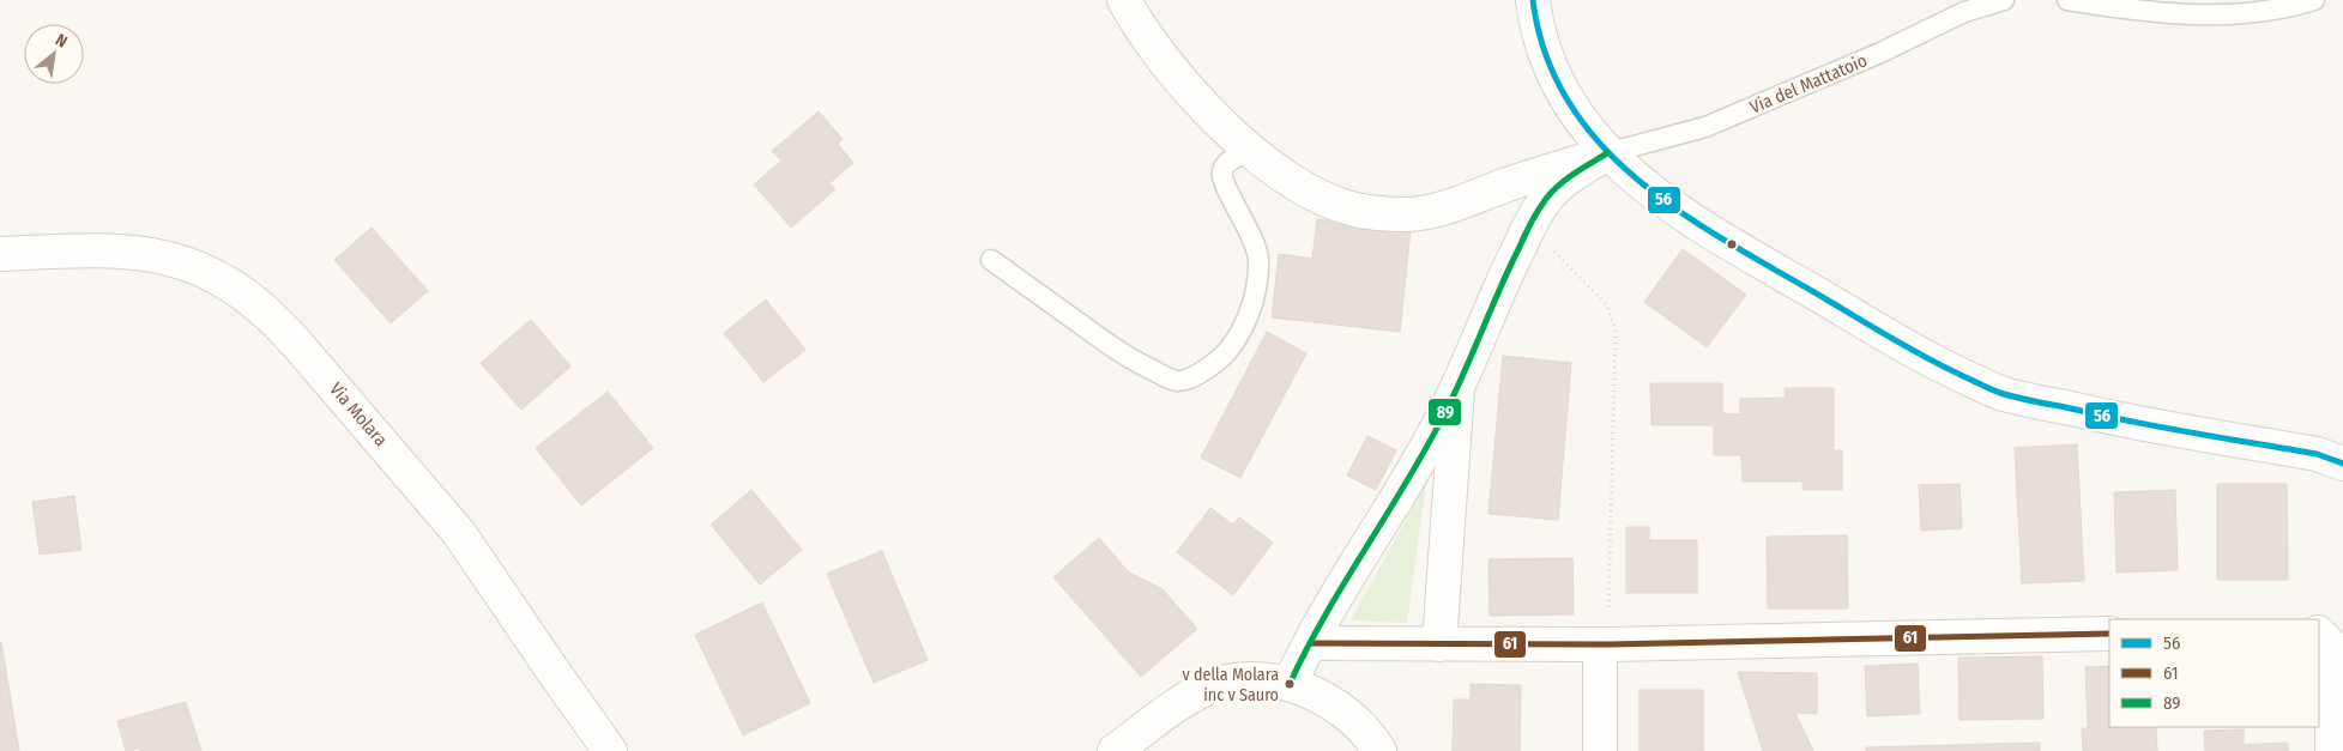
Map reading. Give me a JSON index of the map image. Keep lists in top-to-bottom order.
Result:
{
  "streets": {
    "street": ["Via Molara"],
    "lane": ["Via del Mattatoio"]
  },
  "places": ["v della Molara inc v Sauro"],
  "lines": ["transit line 56", "transit line 89", "transit line 61"],
  "legend": ["56", "61", "89"],
  "north": "top right"
}
